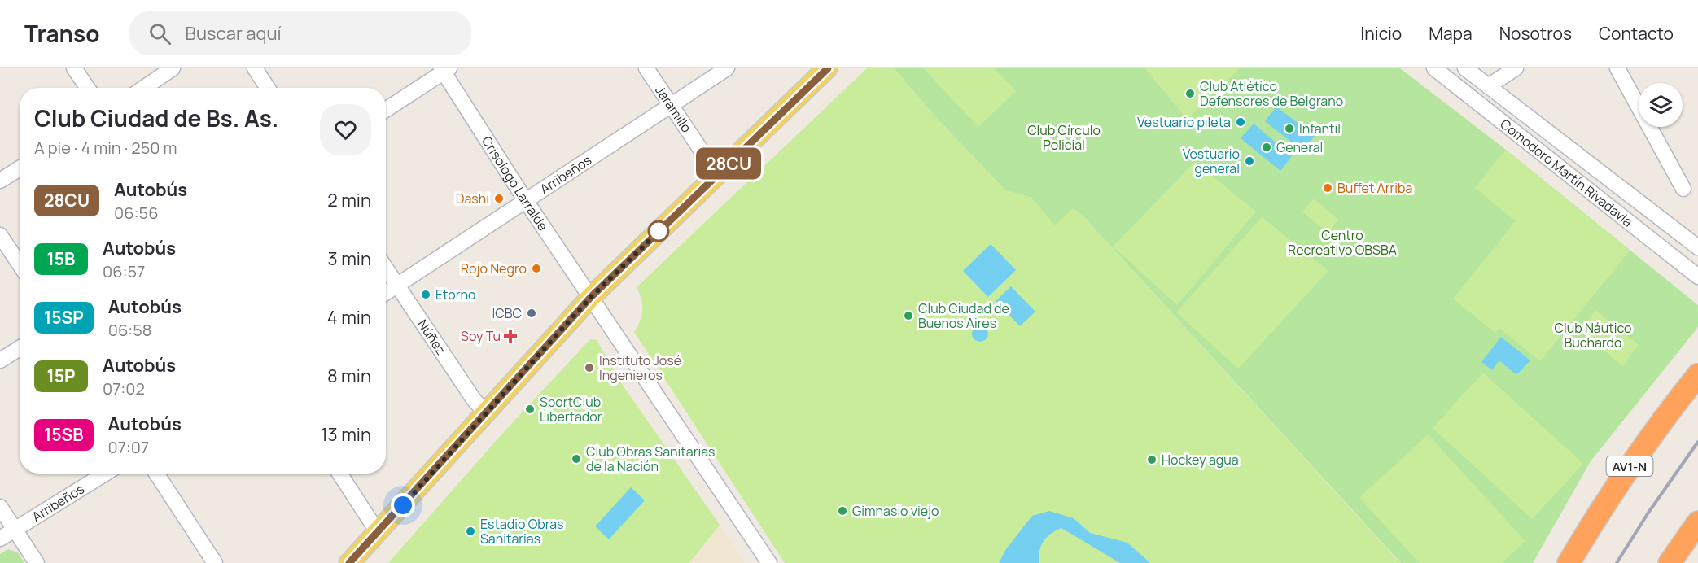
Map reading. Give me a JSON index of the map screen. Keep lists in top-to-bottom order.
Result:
{
  "streets": {
    "highway": ["AV1-N"],
    "street": [
      "Jaramillo",
      "Comodoro Martín Rivadavia",
      "Arribeños",
      "Crisólogo Larralde",
      "Núñez"
    ]
  },
  "crossings": [
    ["Jaramillo", "Arribeños"],
    ["Arribeños", "Crisólogo Larralde"],
    ["Arribeños", "Núñez"]
  ],
  "parks": ["Club Círculo Policial", "Centro Recreativo OBSBA", "Club Náutico Buchardo"],
  "places": {
    "other": [
      "Club Atlético Defensores de Belgrano",
      "Vestuario pileta",
      "Infantil",
      "General",
      "Vestuario general",
      "Buffet Arriba",
      "Dashi",
      "Rojo Negro",
      "Etorno",
      "ICBC",
      "Club Ciudad de Buenos Aires",
      "Instituto José Ingenieros",
      "SportClub Libertador",
      "Club Obras Sanitarias de la Nación",
      "Hockey agua",
      "Gimnasio viejo",
      "Estadio Obras Sanitarias"
    ],
    "health": ["Soy Tu"]
  },
  "lines": ["bus line 28CU"],
  "page": {
    "header": "Transo",
    "search": "Buscar aquí",
    "nav": [
      "Inicio",
      "Mapa",
      "Nosotros",
      "Contacto"
    ],
    "on_map": "28CU",
    "heading": ["Club Ciudad de Bs. As.", "A pie · 4 min · 250 m"],
    "list": [
      {
        "mark": "28CU",
        "name": "Autobús",
        "note": "06:56",
        "value": "2 min"
      },
      {
        "mark": "15B",
        "name": "Autobús",
        "note": "06:57",
        "value": "3 min"
      },
      {
        "mark": "15SP",
        "name": "Autobús",
        "note": "06:58",
        "value": "4 min"
      },
      {
        "mark": "15P",
        "name": "Autobús",
        "note": "07:02",
        "value": "8 min"
      },
      {
        "mark": "15SB",
        "name": "Autobús",
        "note": "07:07",
        "value": "13 min"
      }
    ]
  }
}
